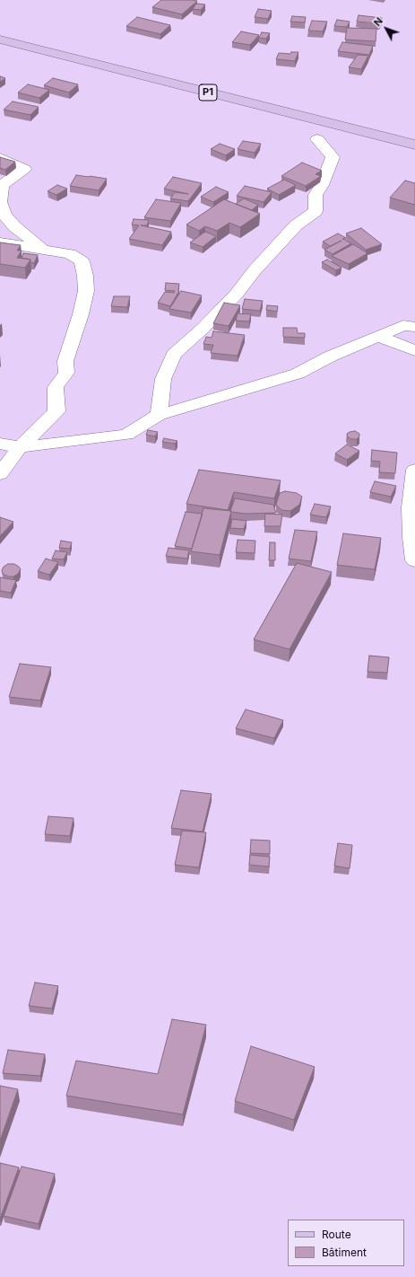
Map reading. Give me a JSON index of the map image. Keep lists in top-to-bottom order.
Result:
{
  "streets": {
    "main road": ["P1"]
  },
  "legend": ["Route", "Bâtiment"],
  "north": "top left"
}
